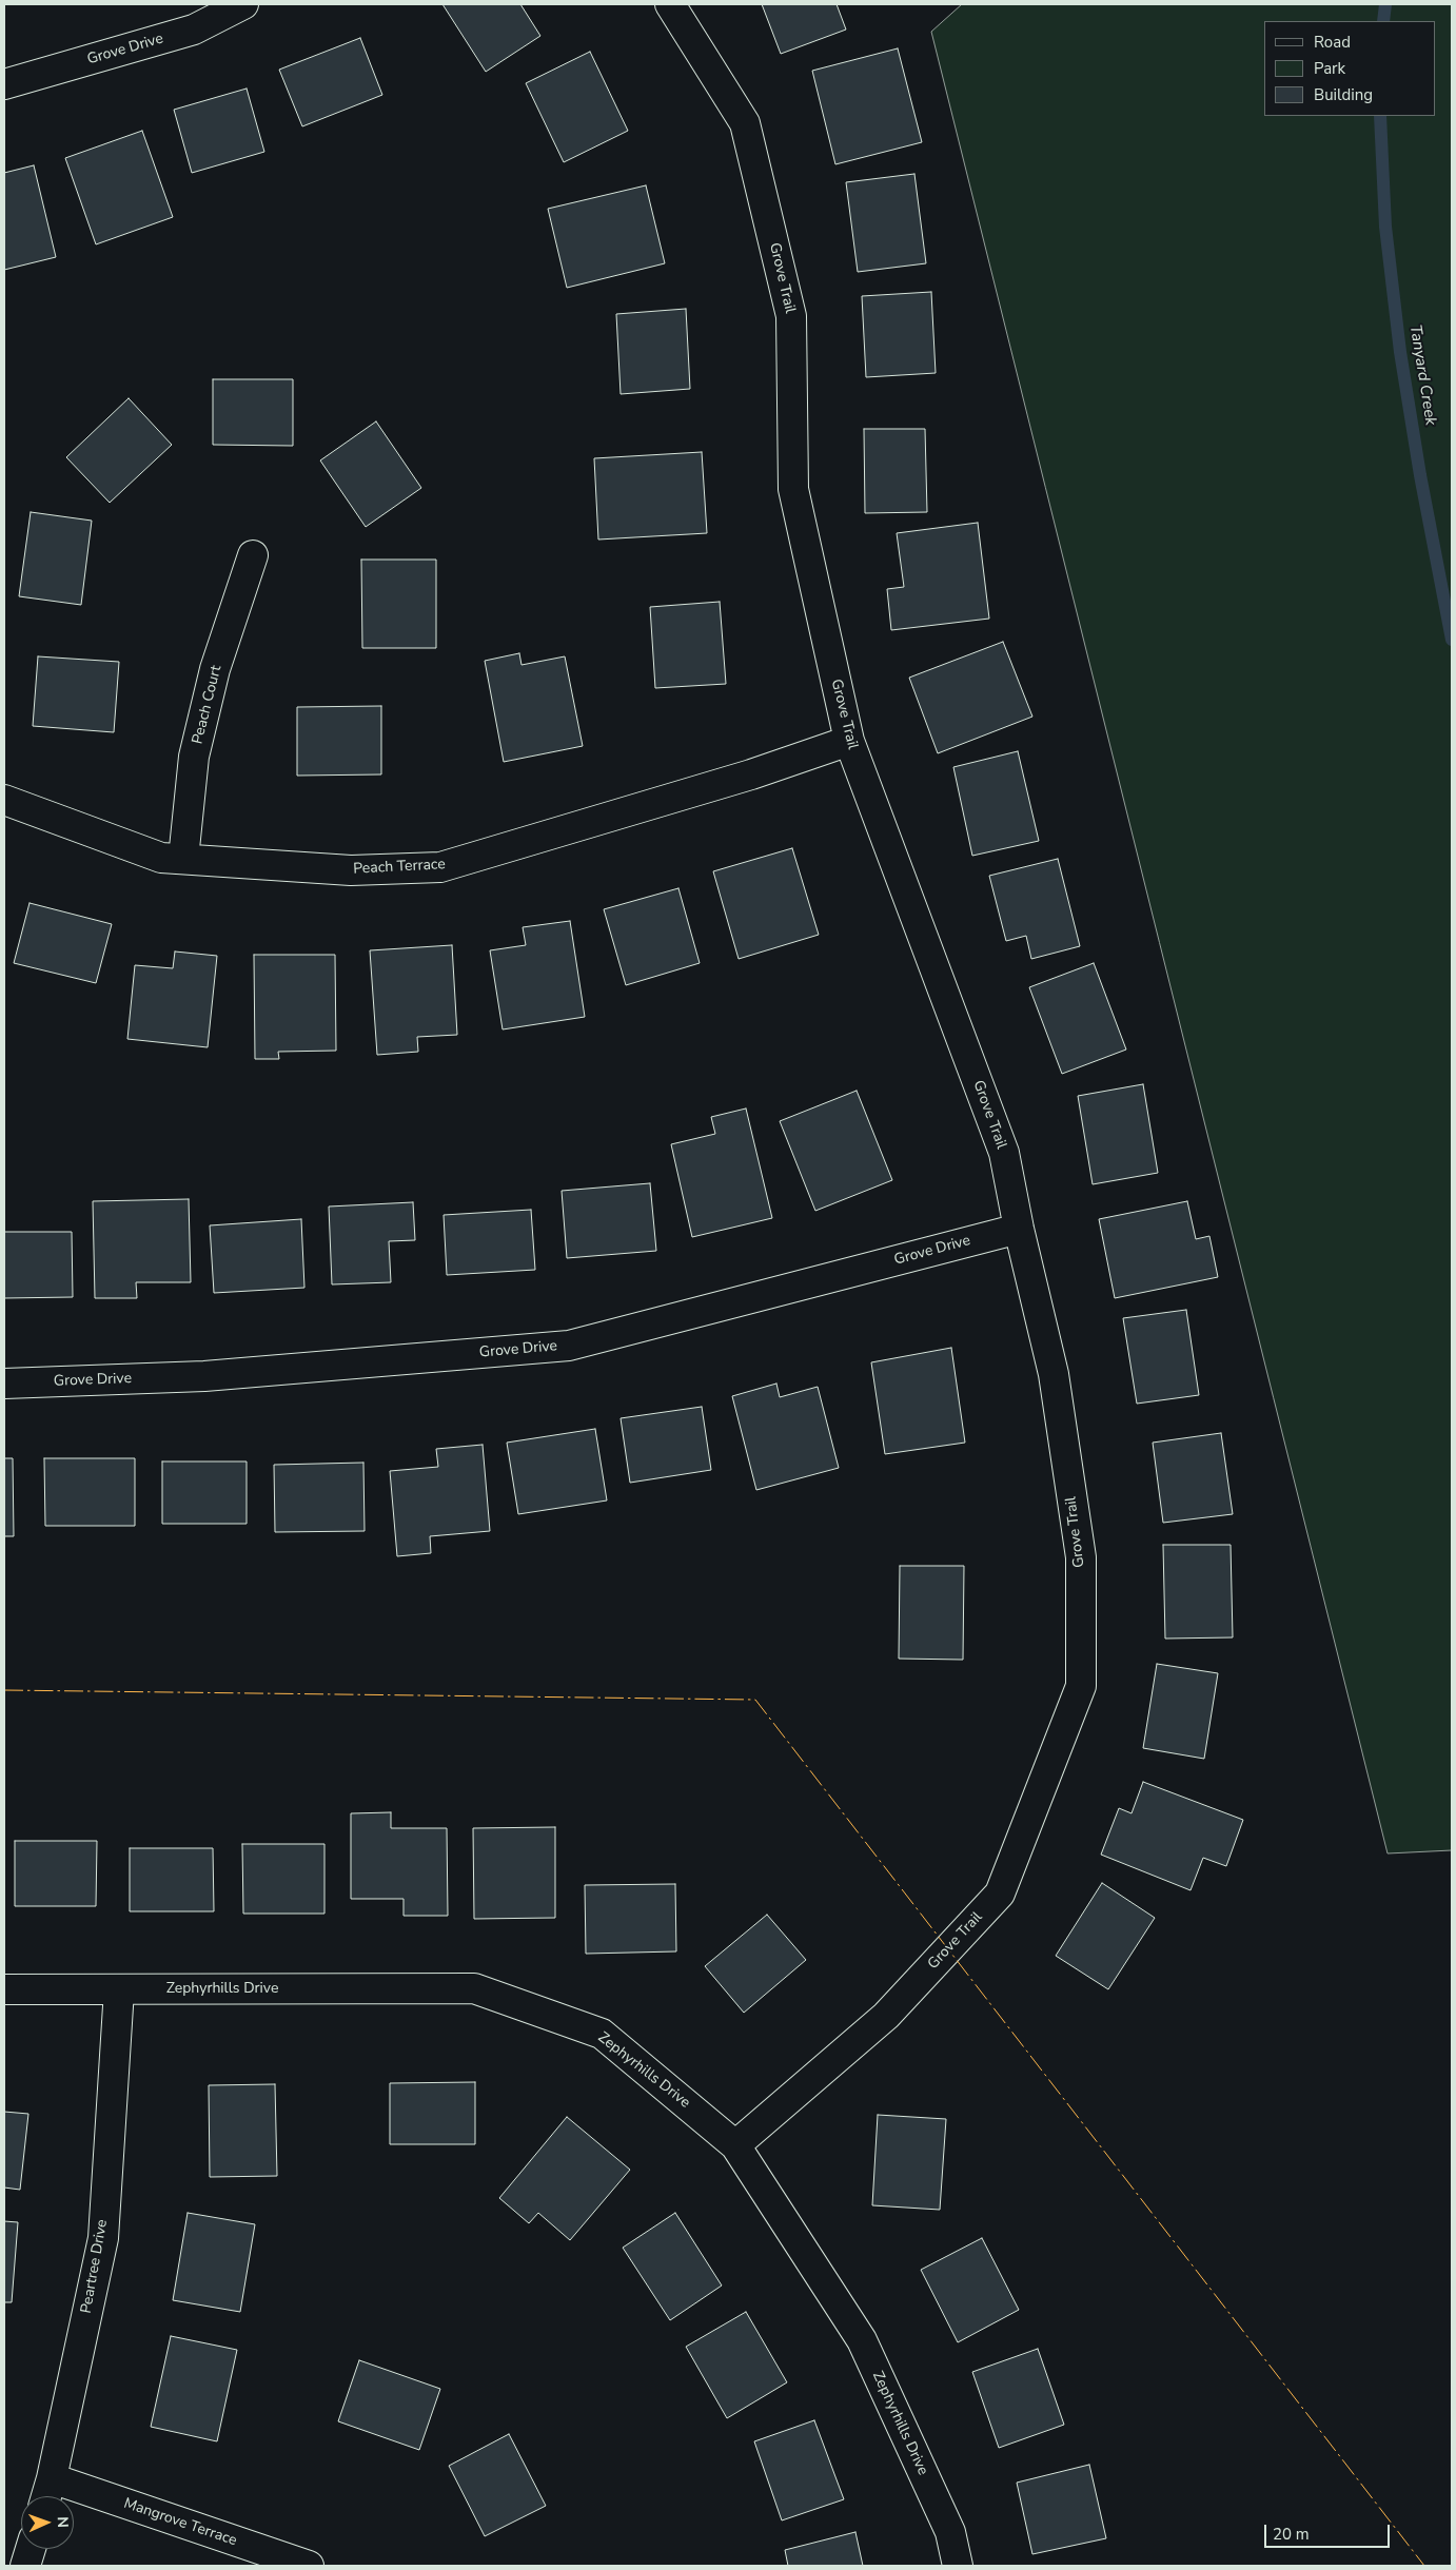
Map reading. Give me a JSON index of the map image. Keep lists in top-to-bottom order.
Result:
{
  "streets": {
    "street": [
      "Grove Drive",
      "Grove Trail",
      "Peach Court",
      "Peach Terrace",
      "Zephyrhills Drive",
      "Peartree Drive",
      "Mangrove Terrace"
    ]
  },
  "crossings": [
    ["Grove Drive", "Grove Trail"],
    ["Grove Trail", "Peach Terrace"],
    ["Grove Trail", "Zephyrhills Drive"],
    ["Peach Court", "Peach Terrace"],
    ["Zephyrhills Drive", "Peartree Drive"],
    ["Peartree Drive", "Mangrove Terrace"]
  ],
  "water": ["Tanyard Creek"],
  "legend": ["Road", "Park", "Building"],
  "scale_bar": "20 m",
  "north": "right"
}
